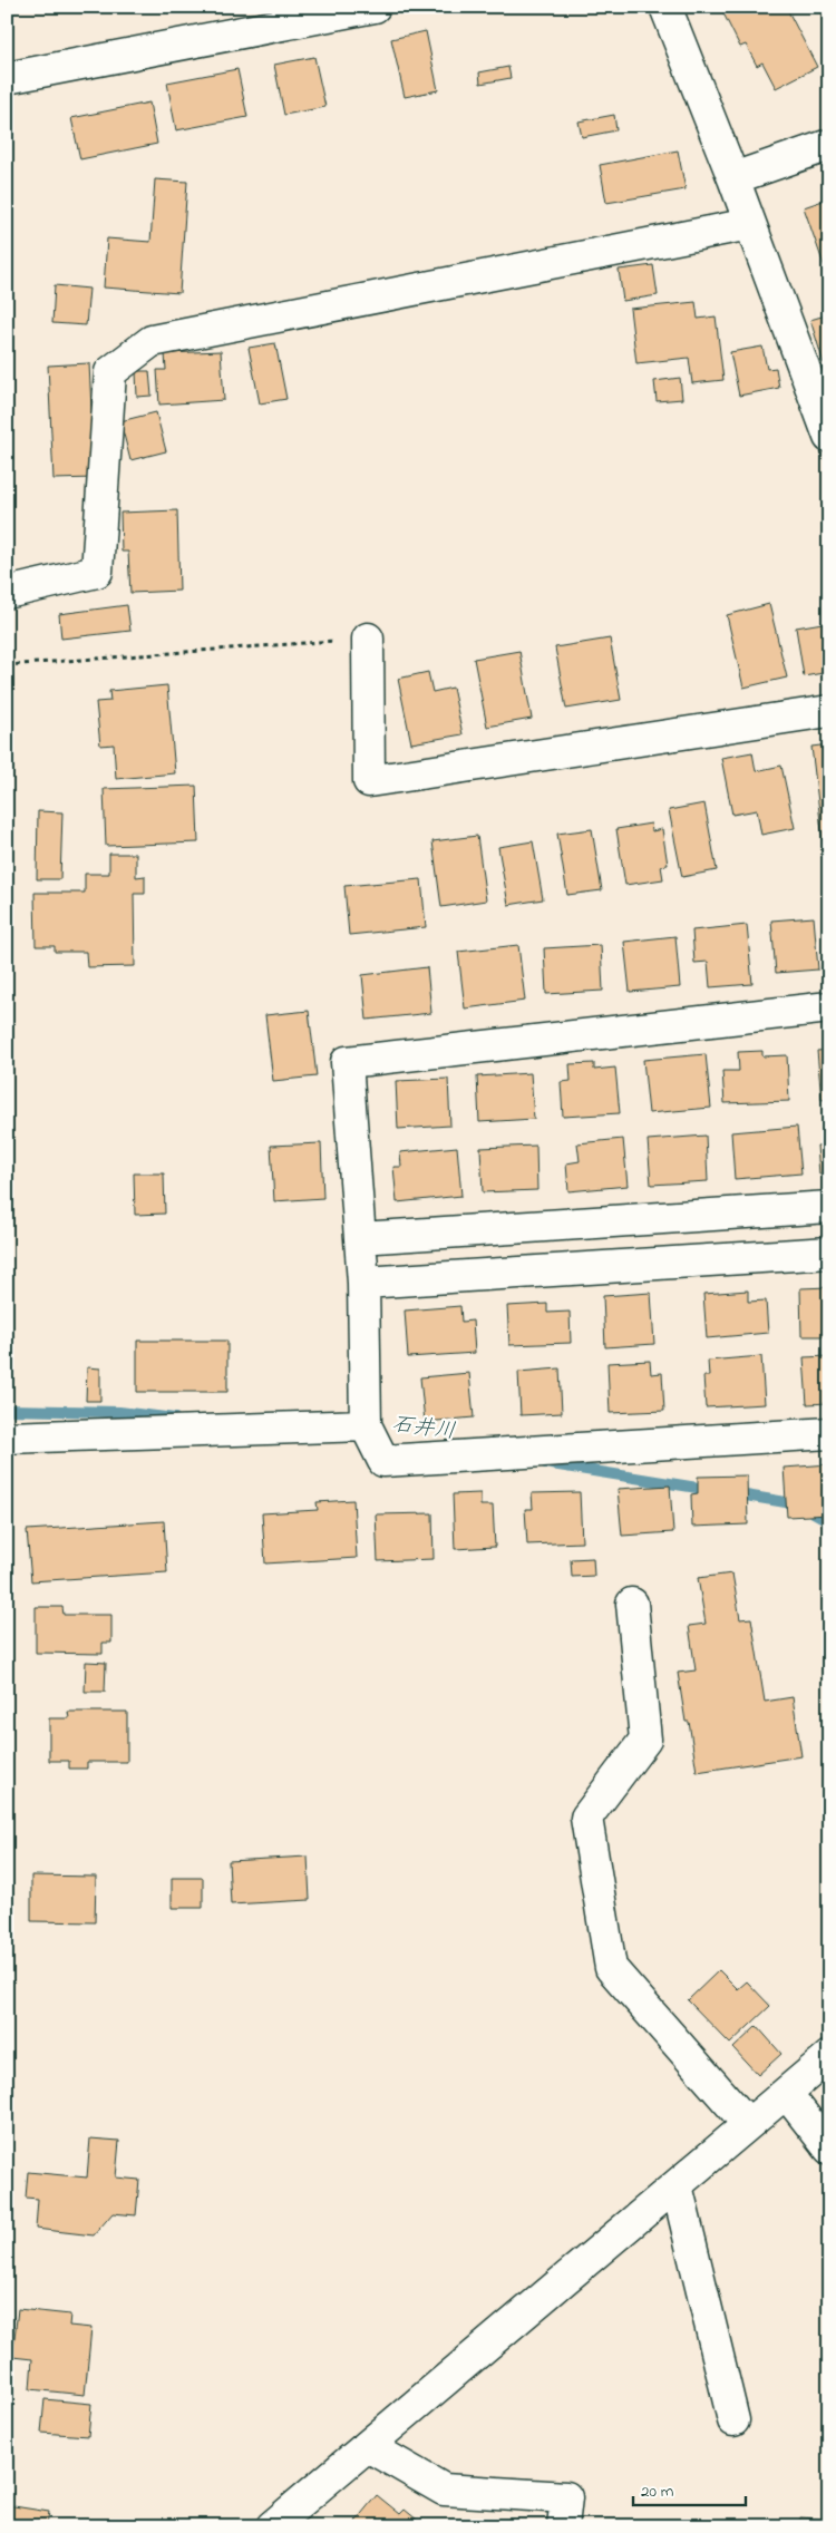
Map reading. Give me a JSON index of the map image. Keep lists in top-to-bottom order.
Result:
{
  "water": ["石井川"],
  "scale_bar": "20 m"
}
